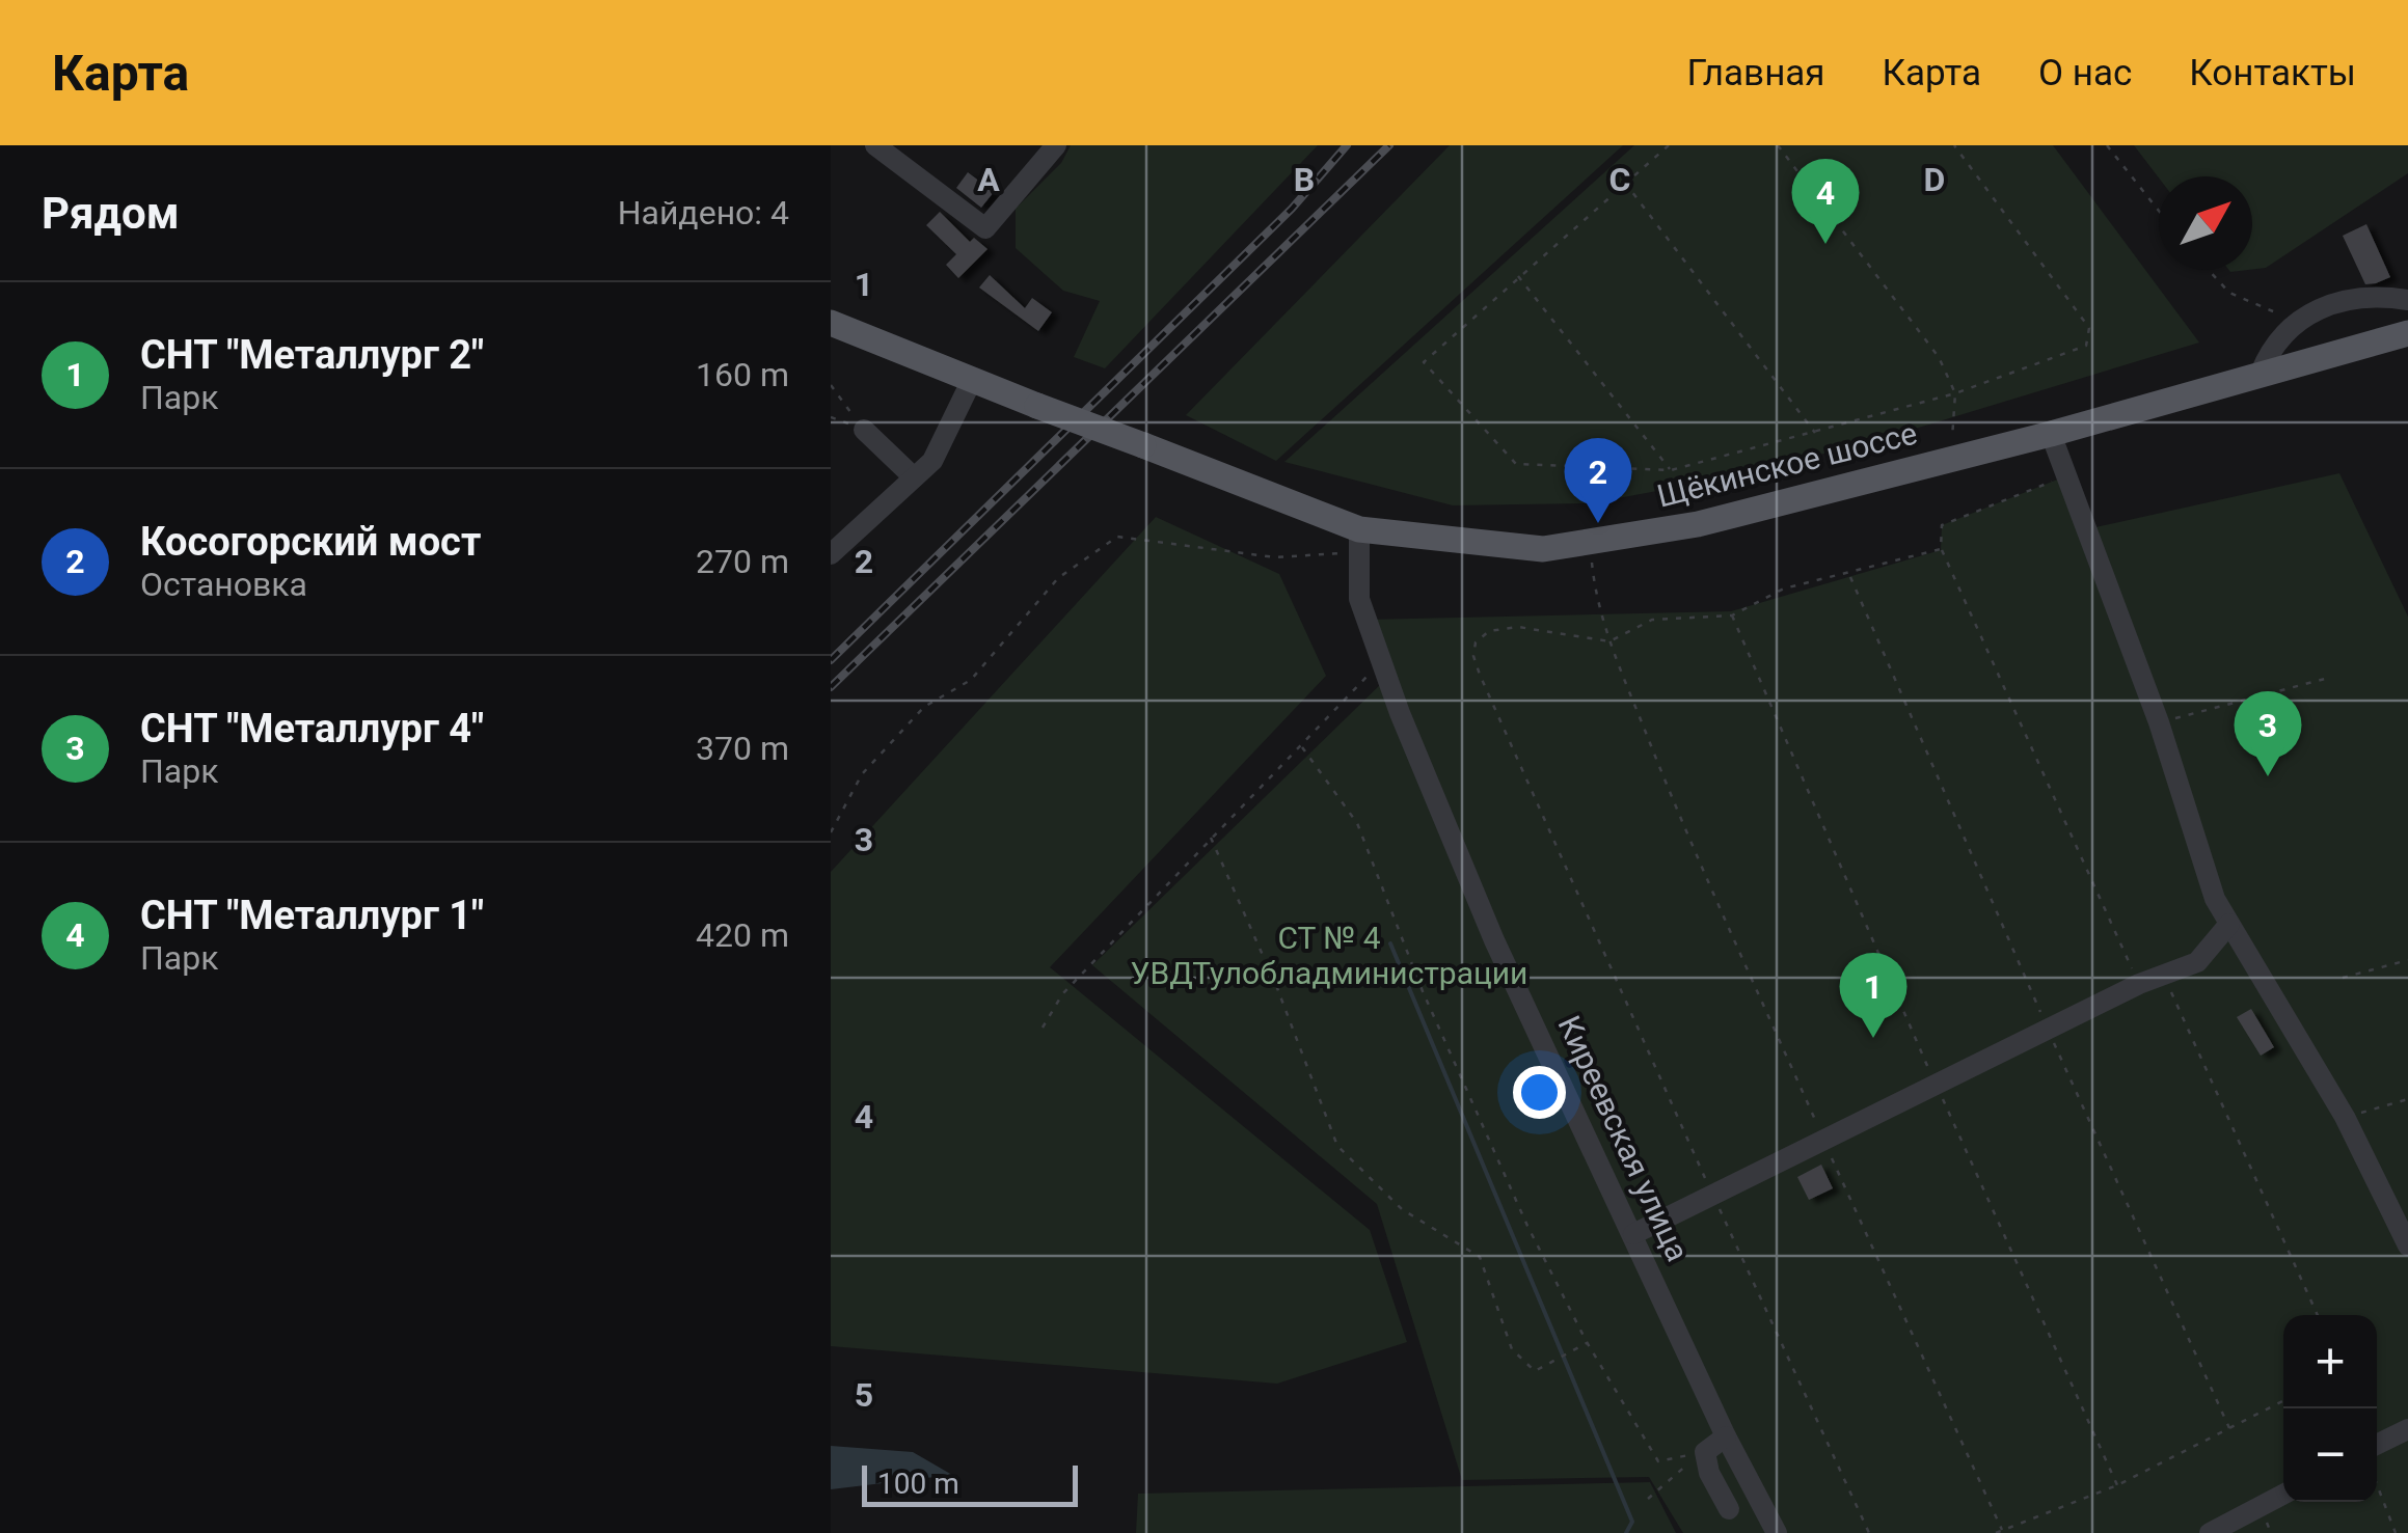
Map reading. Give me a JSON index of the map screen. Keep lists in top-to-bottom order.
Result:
{
  "streets": {
    "main road": ["Щёкинское шоссе"],
    "street": ["Киреевская улица"]
  },
  "crossings": [
    ["Щёкинское шоссе", "Киреевская улица"]
  ],
  "parks": ["СТ № 4 УВДТулобладминистрации"],
  "scale_bar": "100 m",
  "north": "top right",
  "page": {
    "header": "Карта",
    "nav": [
      "Главная",
      "Карта",
      "О нас",
      "Контакты"
    ],
    "heading": ["Рядом", "Найдено: 4"],
    "pins": [
      "4",
      "2",
      "3",
      "1"
    ],
    "list": [
      {
        "mark": "1",
        "name": "СНТ \"Металлург 2\"",
        "note": "Парк",
        "value": "160 m"
      },
      {
        "mark": "2",
        "name": "Косогорский мост",
        "note": "Остановка",
        "value": "270 m"
      },
      {
        "mark": "3",
        "name": "СНТ \"Металлург 4\"",
        "note": "Парк",
        "value": "370 m"
      },
      {
        "mark": "4",
        "name": "СНТ \"Металлург 1\"",
        "note": "Парк",
        "value": "420 m"
      }
    ],
    "map_buttons": ["+", "−"],
    "scale": "100 m"
  },
  "grid": {
    "columns": [
      "A",
      "B",
      "C",
      "D"
    ],
    "rows": [
      "1",
      "2",
      "3",
      "4",
      "5"
    ]
  }
}
